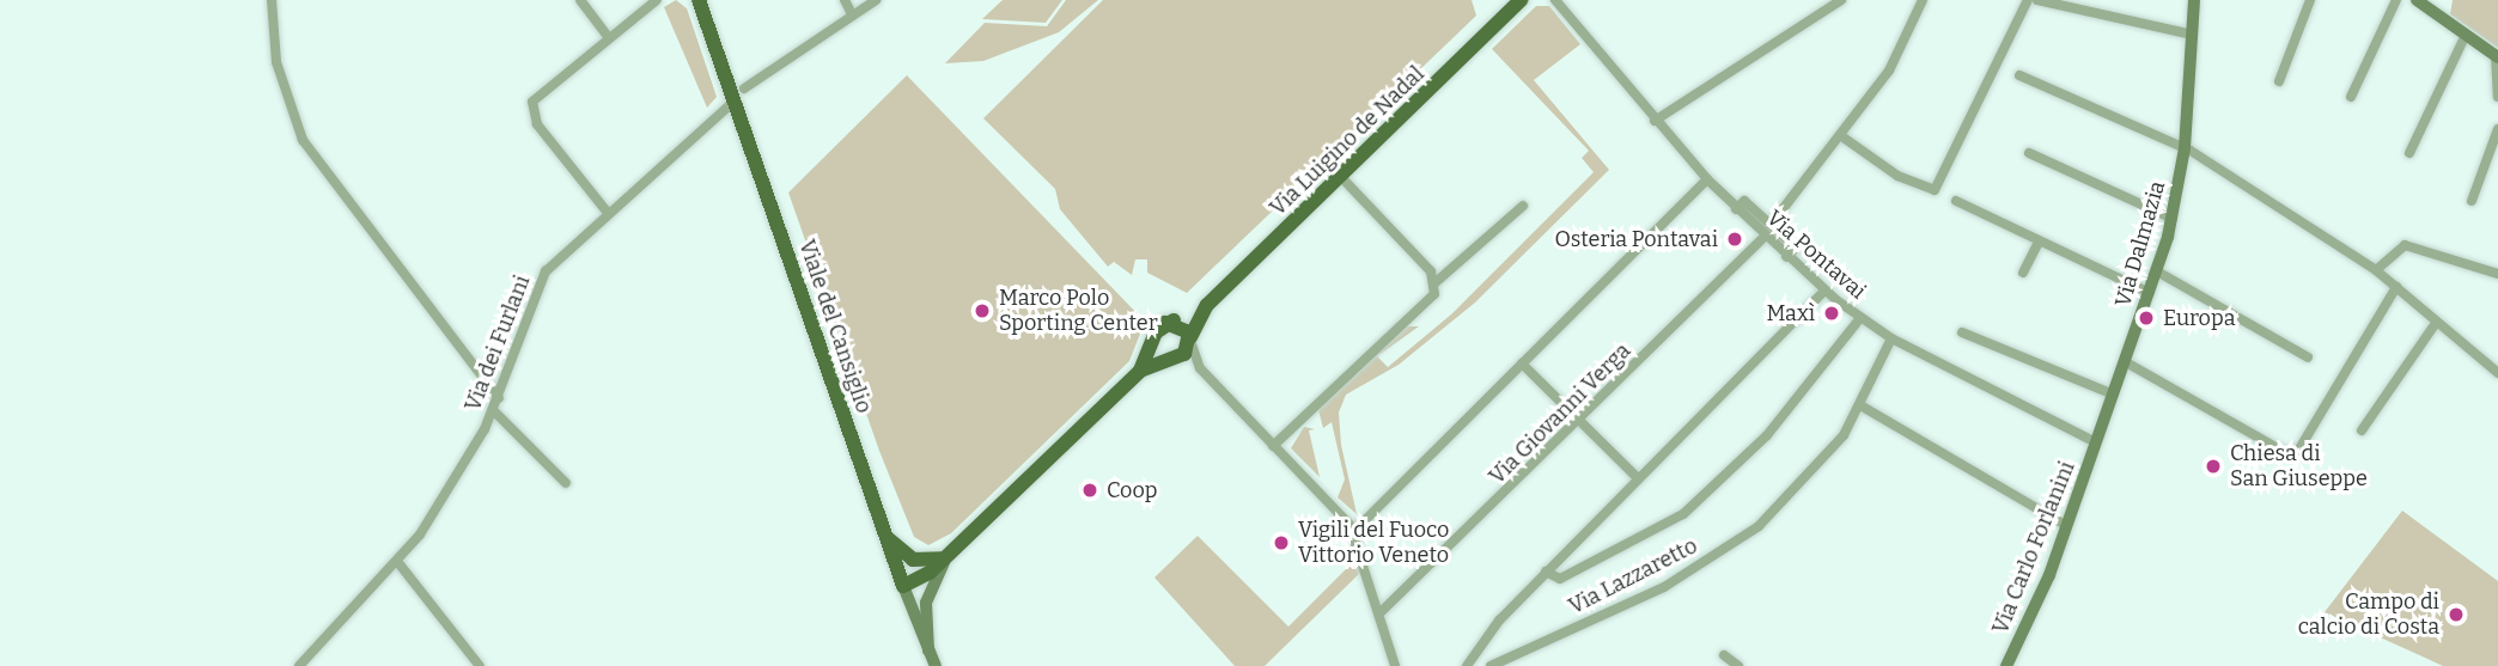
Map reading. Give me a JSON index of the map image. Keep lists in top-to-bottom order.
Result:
{
  "streets": {
    "main road": ["Via Luigino de Nadal", "Viale del Cansiglio"],
    "street": [
      "Via Dalmazia",
      "Via Pontavai",
      "Via dei Furlani",
      "Via Giovanni Verga",
      "Via Carlo Forlanini",
      "Via Lazzaretto"
    ]
  },
  "crossings": [
    ["Via Luigino de Nadal", "Viale del Cansiglio"],
    ["Via Dalmazia", "Via Pontavai"],
    ["Via Dalmazia", "Via Carlo Forlanini"],
    ["Via Pontavai", "Via Giovanni Verga"],
    ["Via Pontavai", "Via Carlo Forlanini"],
    ["Via Pontavai", "Via Lazzaretto"],
    ["Viale del Cansiglio", "Via dei Furlani"]
  ],
  "places": [
    "Osteria Pontavai",
    "Marco Polo Sporting Center",
    "Maxì",
    "Europa",
    "Chiesa di San Giuseppe",
    "Coop",
    "Vigili del Fuoco Vittorio Veneto",
    "Campo di calcio di Costa"
  ]
}
